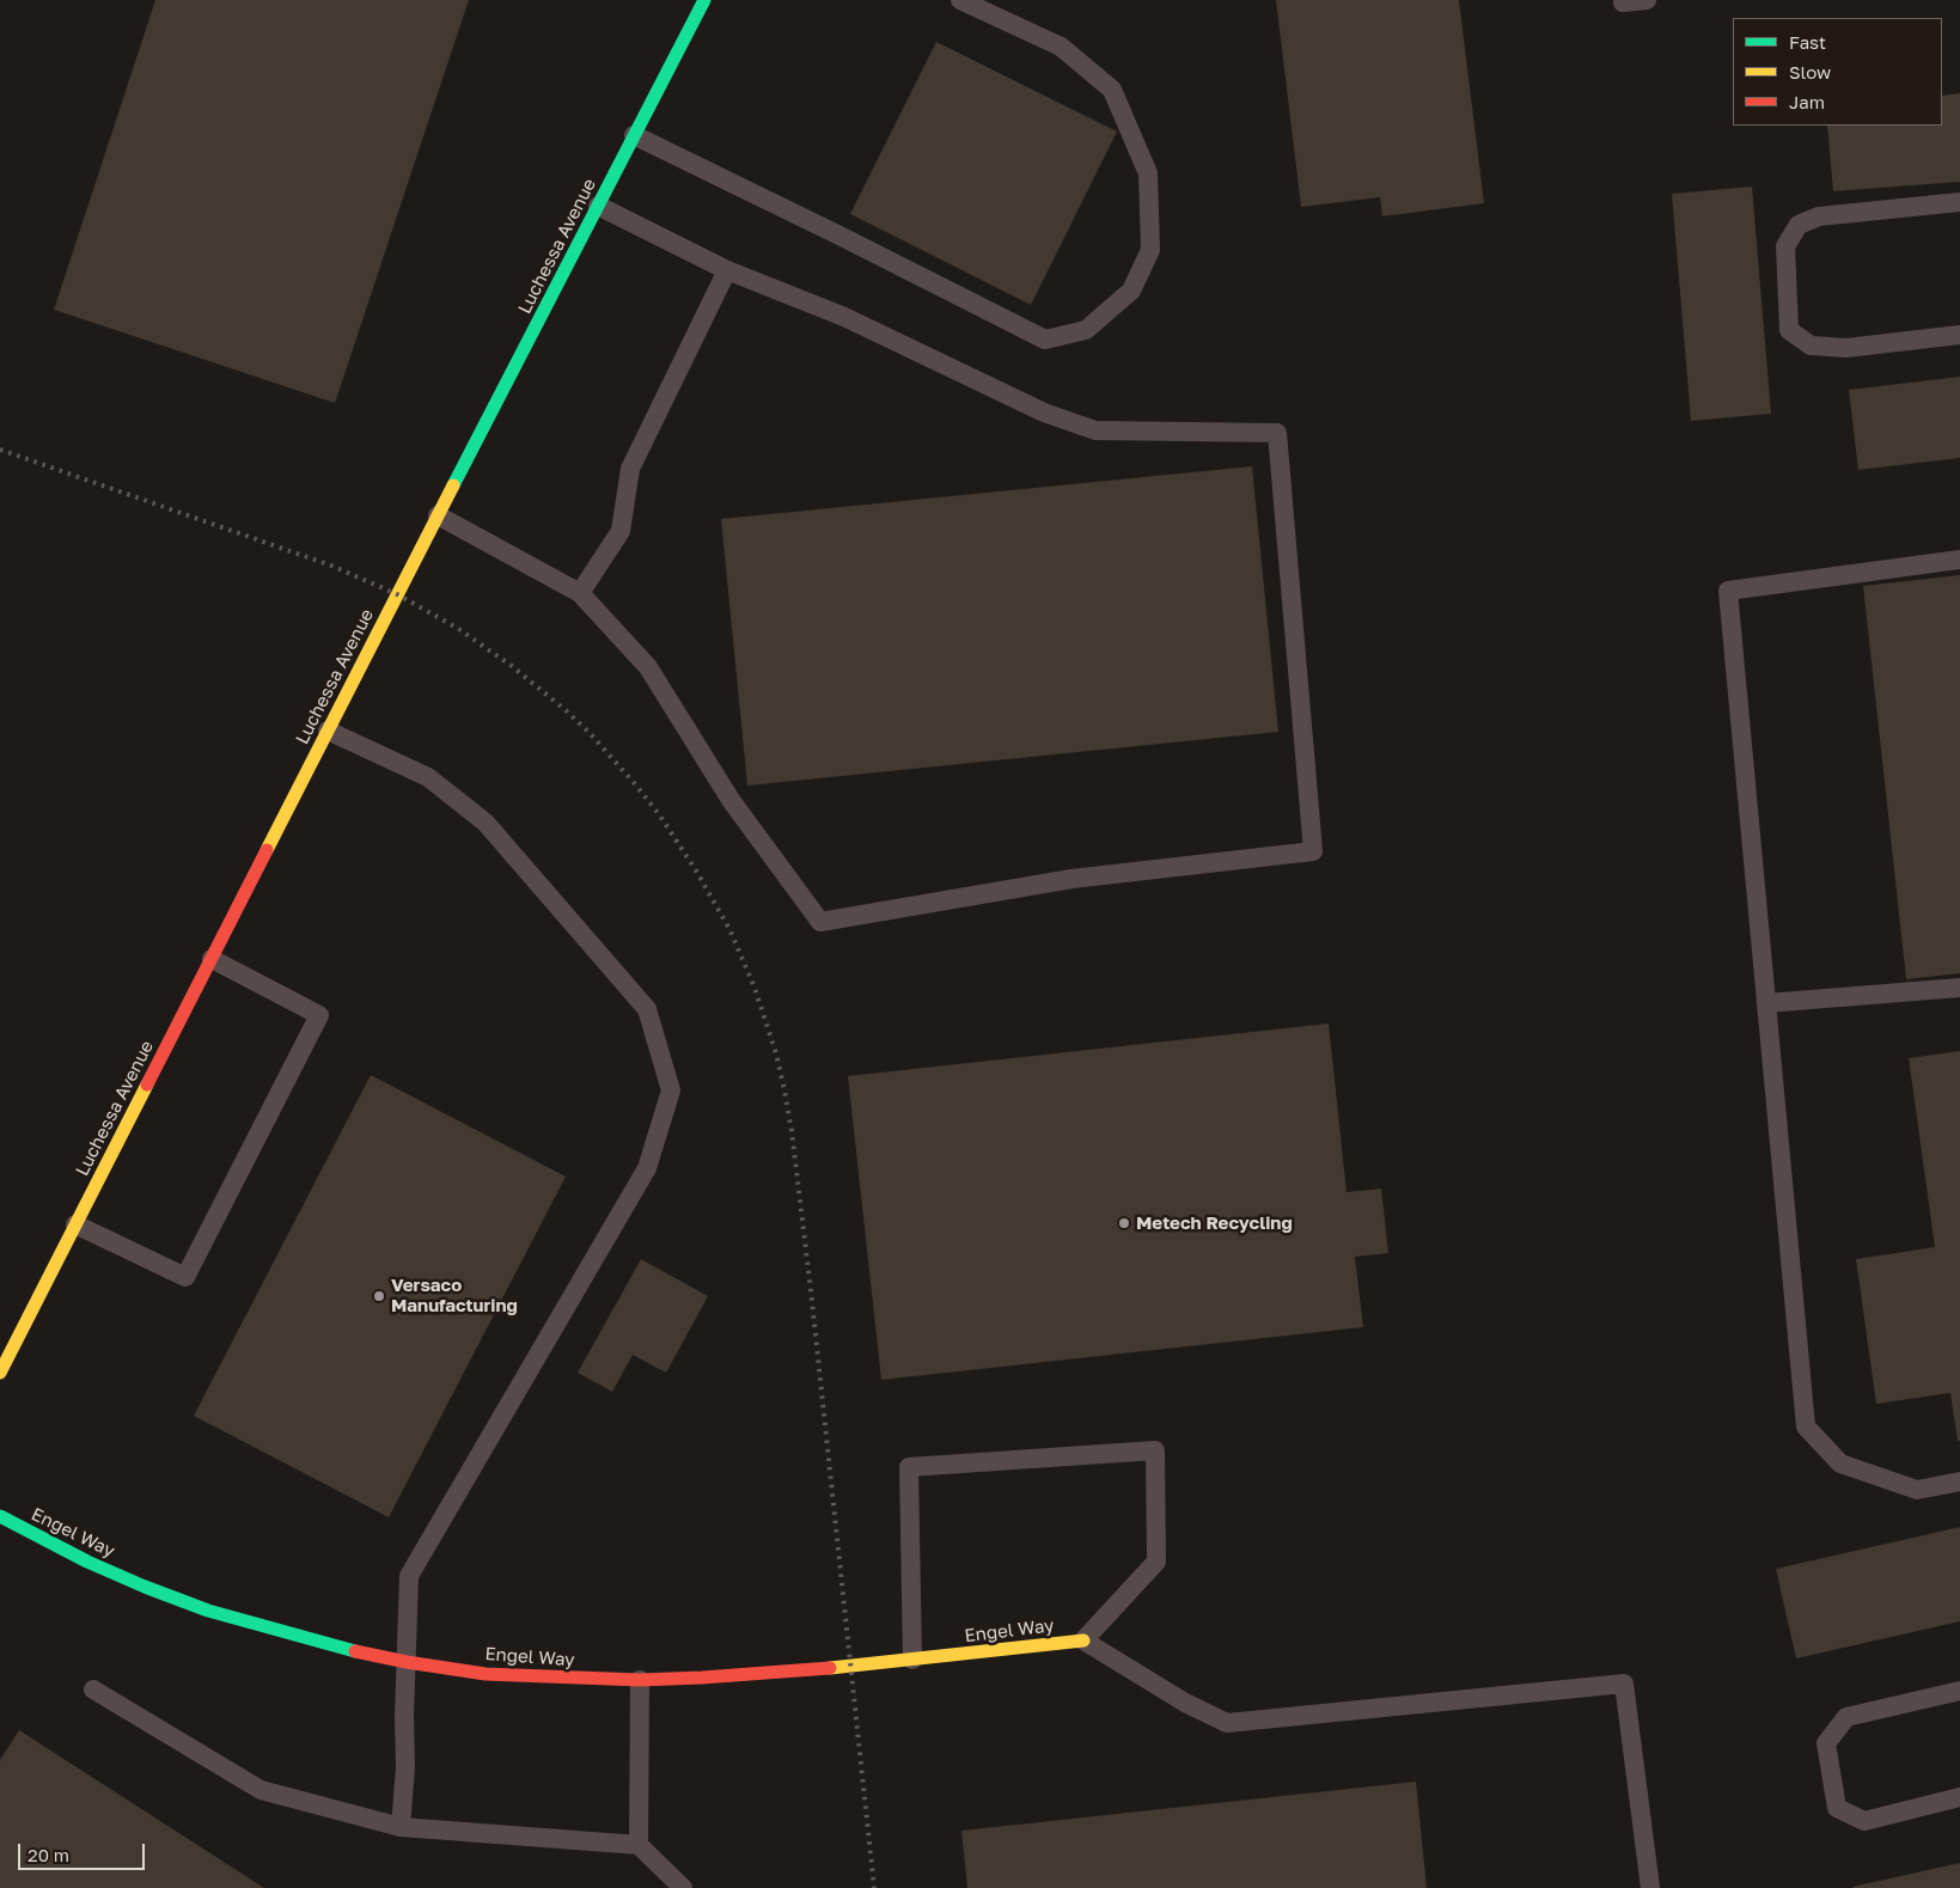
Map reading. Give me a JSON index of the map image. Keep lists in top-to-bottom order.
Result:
{
  "streets": {
    "street": ["Luchessa Avenue", "Engel Way"]
  },
  "places": ["Metech Recycling", "Versaco Manufacturing"],
  "legend": ["Fast", "Slow", "Jam"],
  "scale_bar": "20 m"
}
